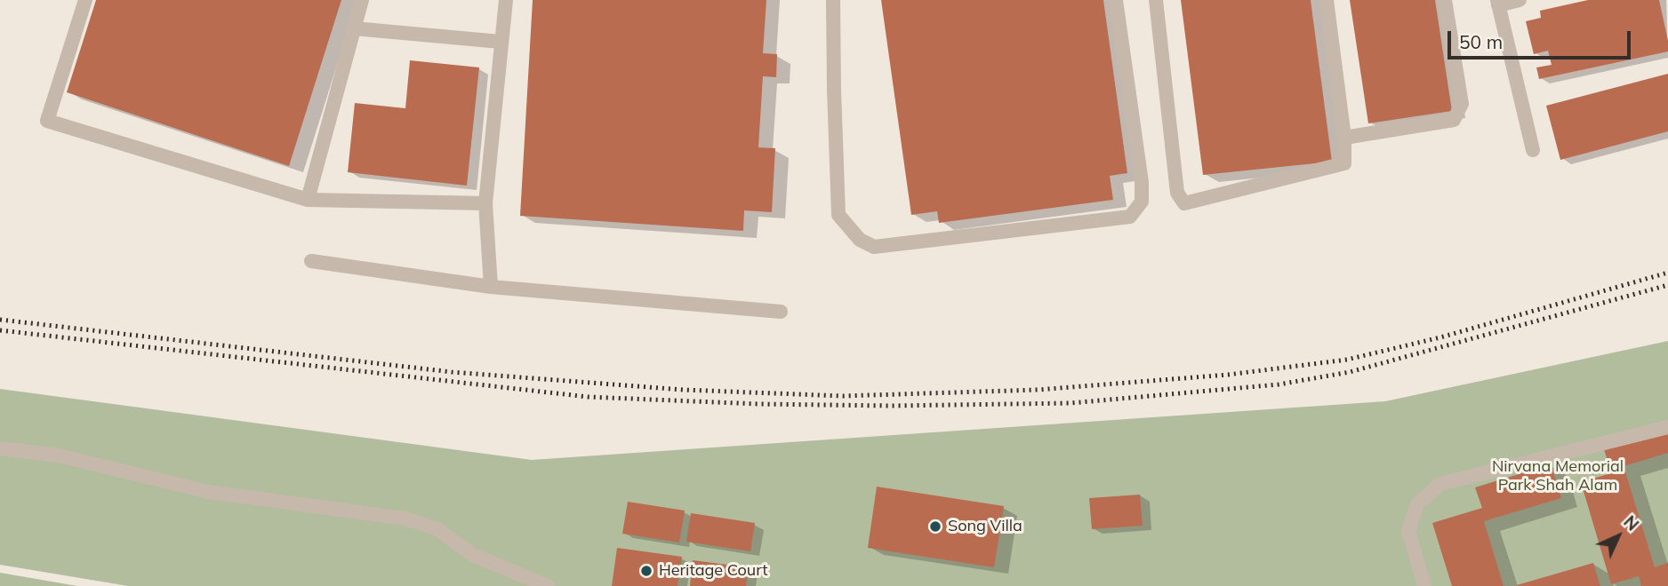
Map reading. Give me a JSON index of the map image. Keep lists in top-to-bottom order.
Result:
{
  "parks": ["Nirvana Memorial Park Shah Alam"],
  "places": ["Song Villa", "Heritage Court"],
  "scale_bar": "50 m",
  "north": "top right"
}
